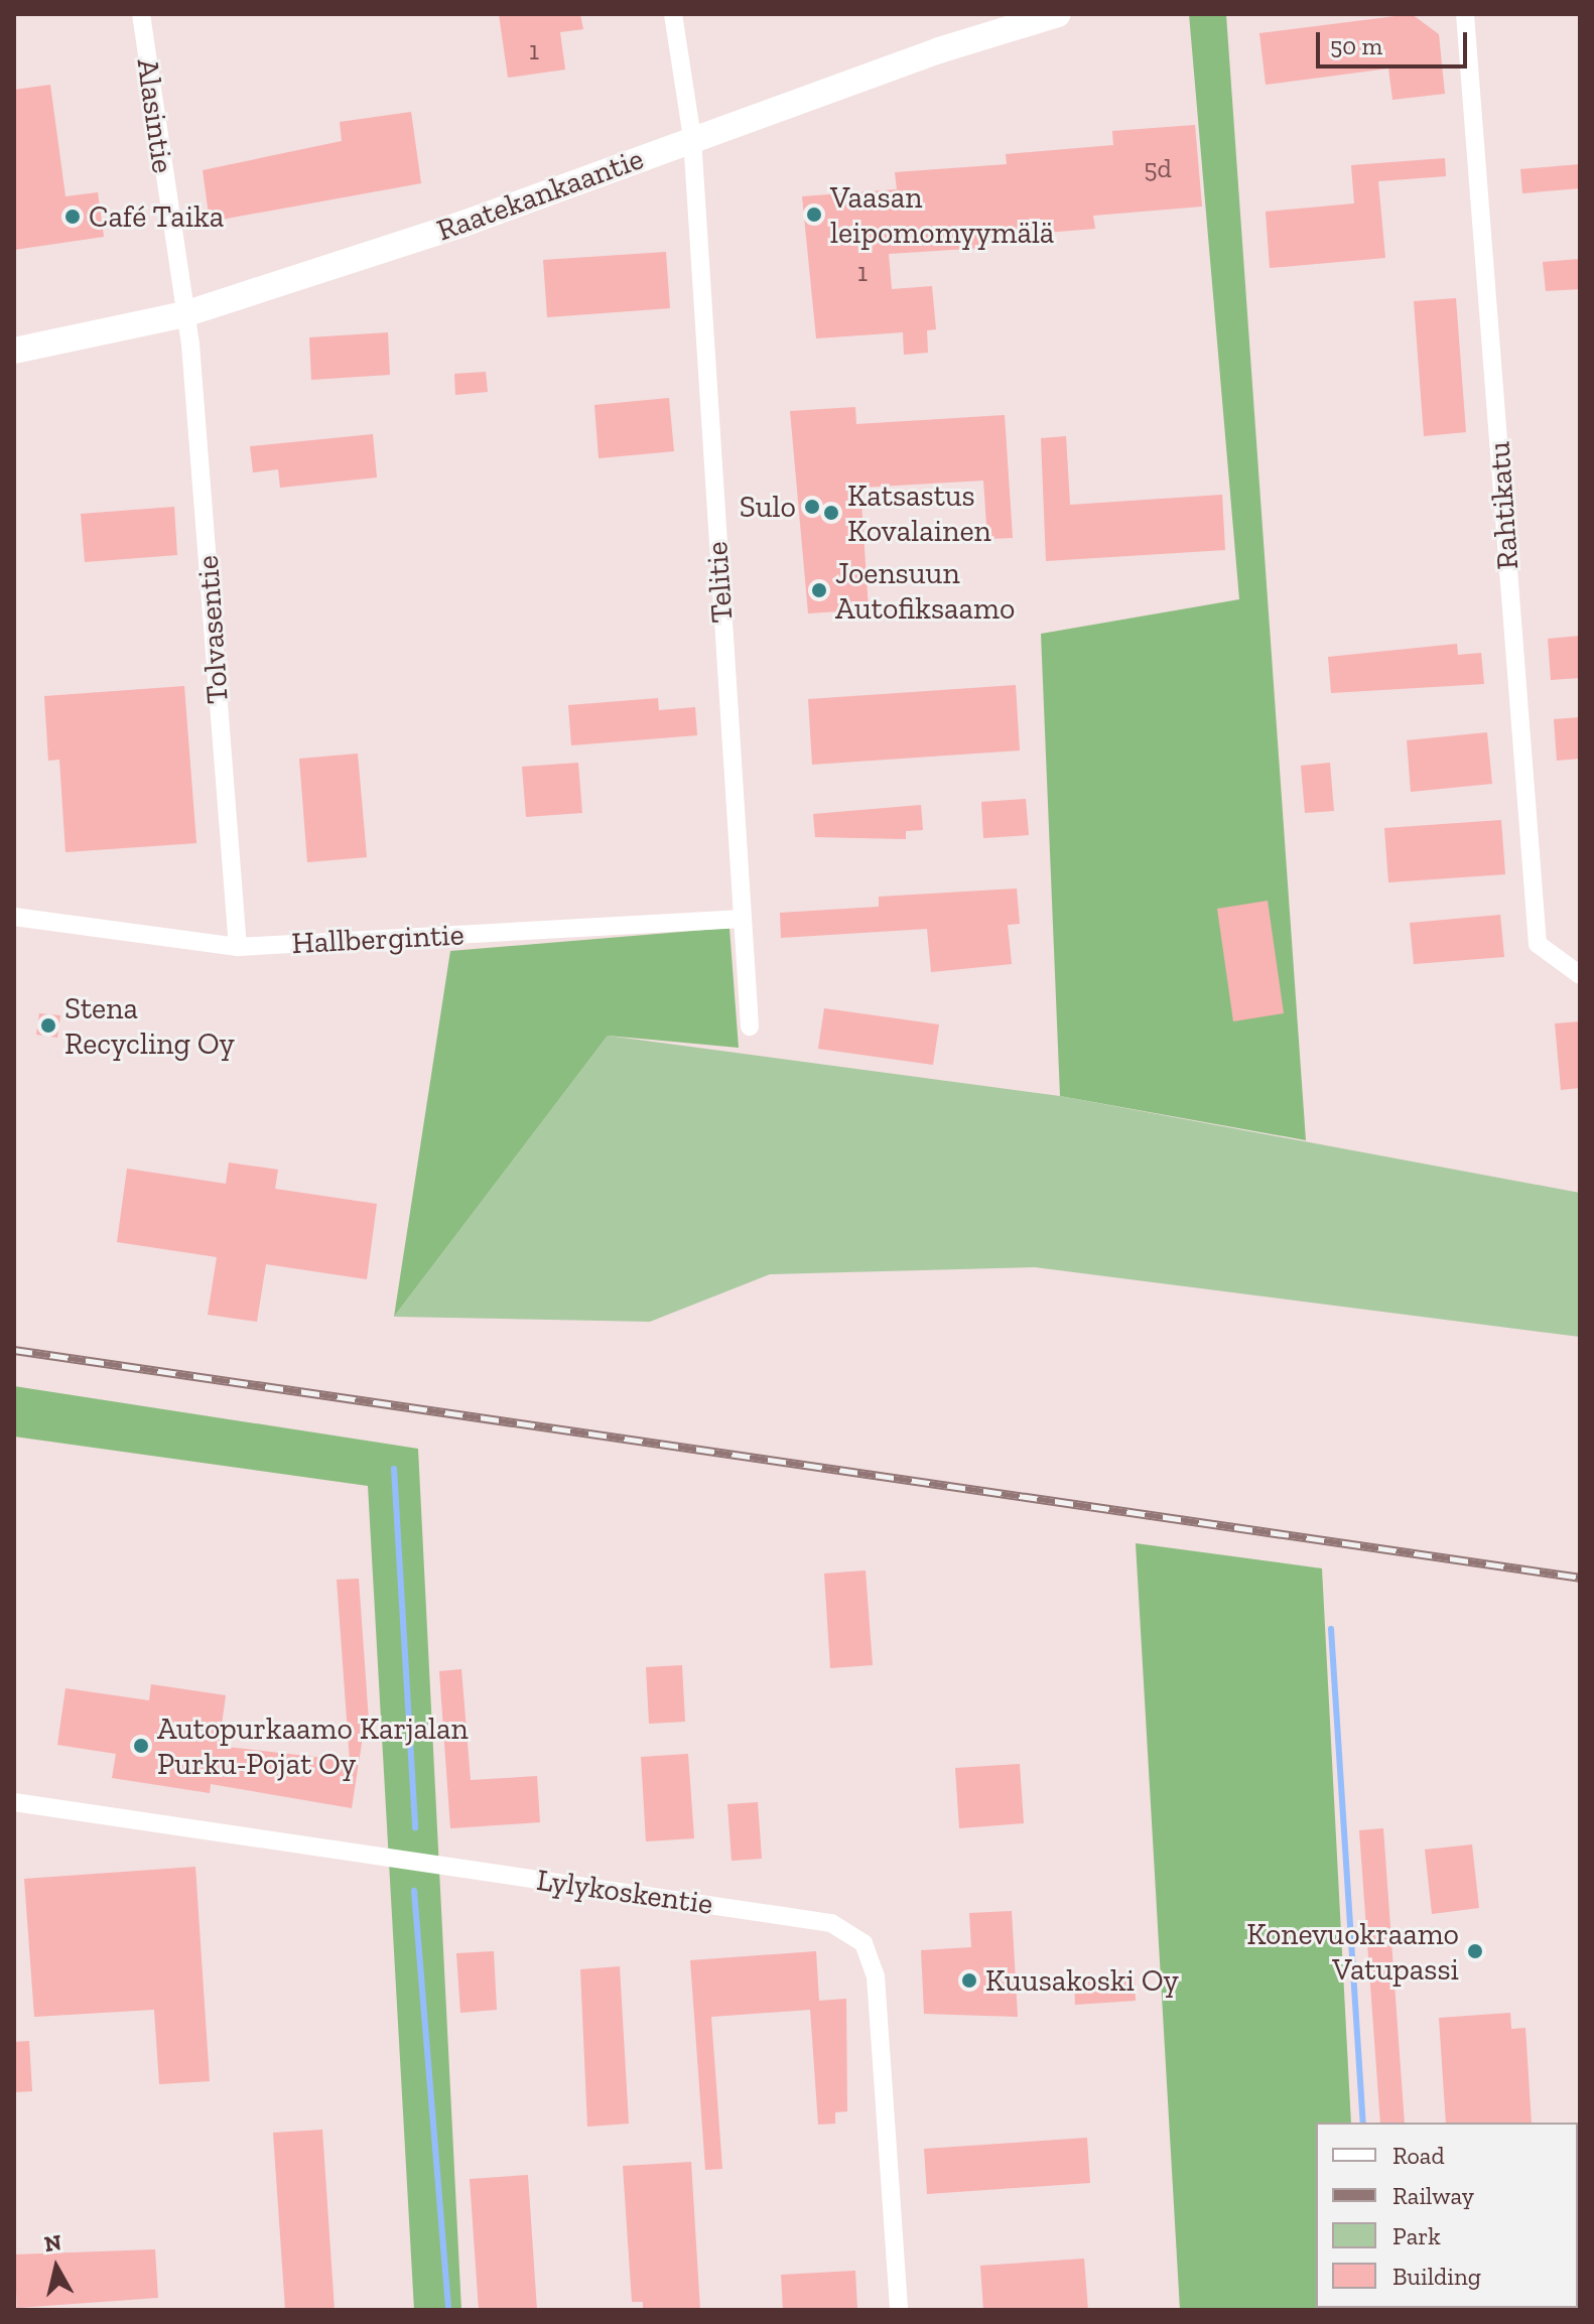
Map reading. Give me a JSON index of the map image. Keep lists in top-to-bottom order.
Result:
{
  "streets": {
    "main road": ["Raatekankaantie"],
    "street": [
      "Alasintie",
      "Rahtikatu",
      "Telitie",
      "Tolvasentie",
      "Hallbergintie",
      "Lylykoskentie"
    ]
  },
  "crossings": [
    ["Alasintie", "Raatekankaantie"],
    ["Alasintie", "Tolvasentie"],
    ["Raatekankaantie", "Telitie"],
    ["Raatekankaantie", "Tolvasentie"],
    ["Telitie", "Hallbergintie"],
    ["Tolvasentie", "Hallbergintie"]
  ],
  "places": [
    "Vaasan leipomomyymälä",
    "Café Taika",
    "Sulo",
    "Katsastus Kovalainen",
    "Joensuun Autofiksaamo",
    "Stena Recycling Oy",
    "Autopurkaamo Karjalan Purku-Pojat Oy",
    "Konevuokraamo Vatupassi",
    "Kuusakoski Oy"
  ],
  "house_numbers": ["1", "5d", "1"],
  "legend": [
    "Road",
    "Railway",
    "Park",
    "Building"
  ],
  "scale_bar": "50 m",
  "north": "top"
}
